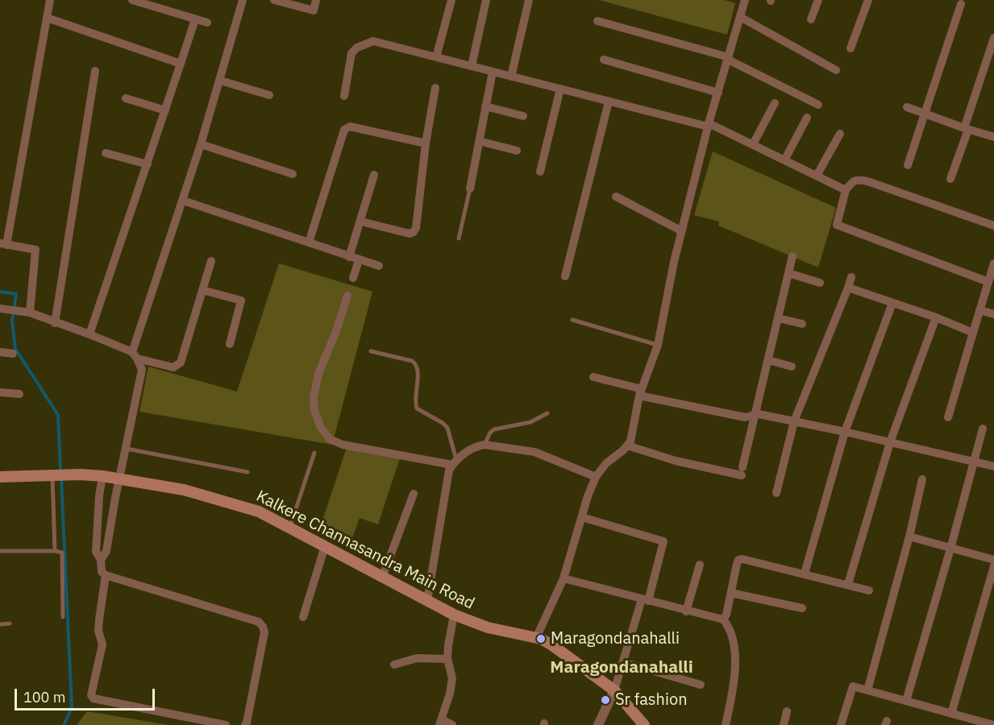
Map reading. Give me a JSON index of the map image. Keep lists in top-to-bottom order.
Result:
{
  "streets": {
    "main road": ["Kalkere Channasandra Main Road"]
  },
  "districts": ["Maragondanahalli"],
  "places": ["Maragondanahalli", "Sr fashion"],
  "scale_bar": "100 m"
}
